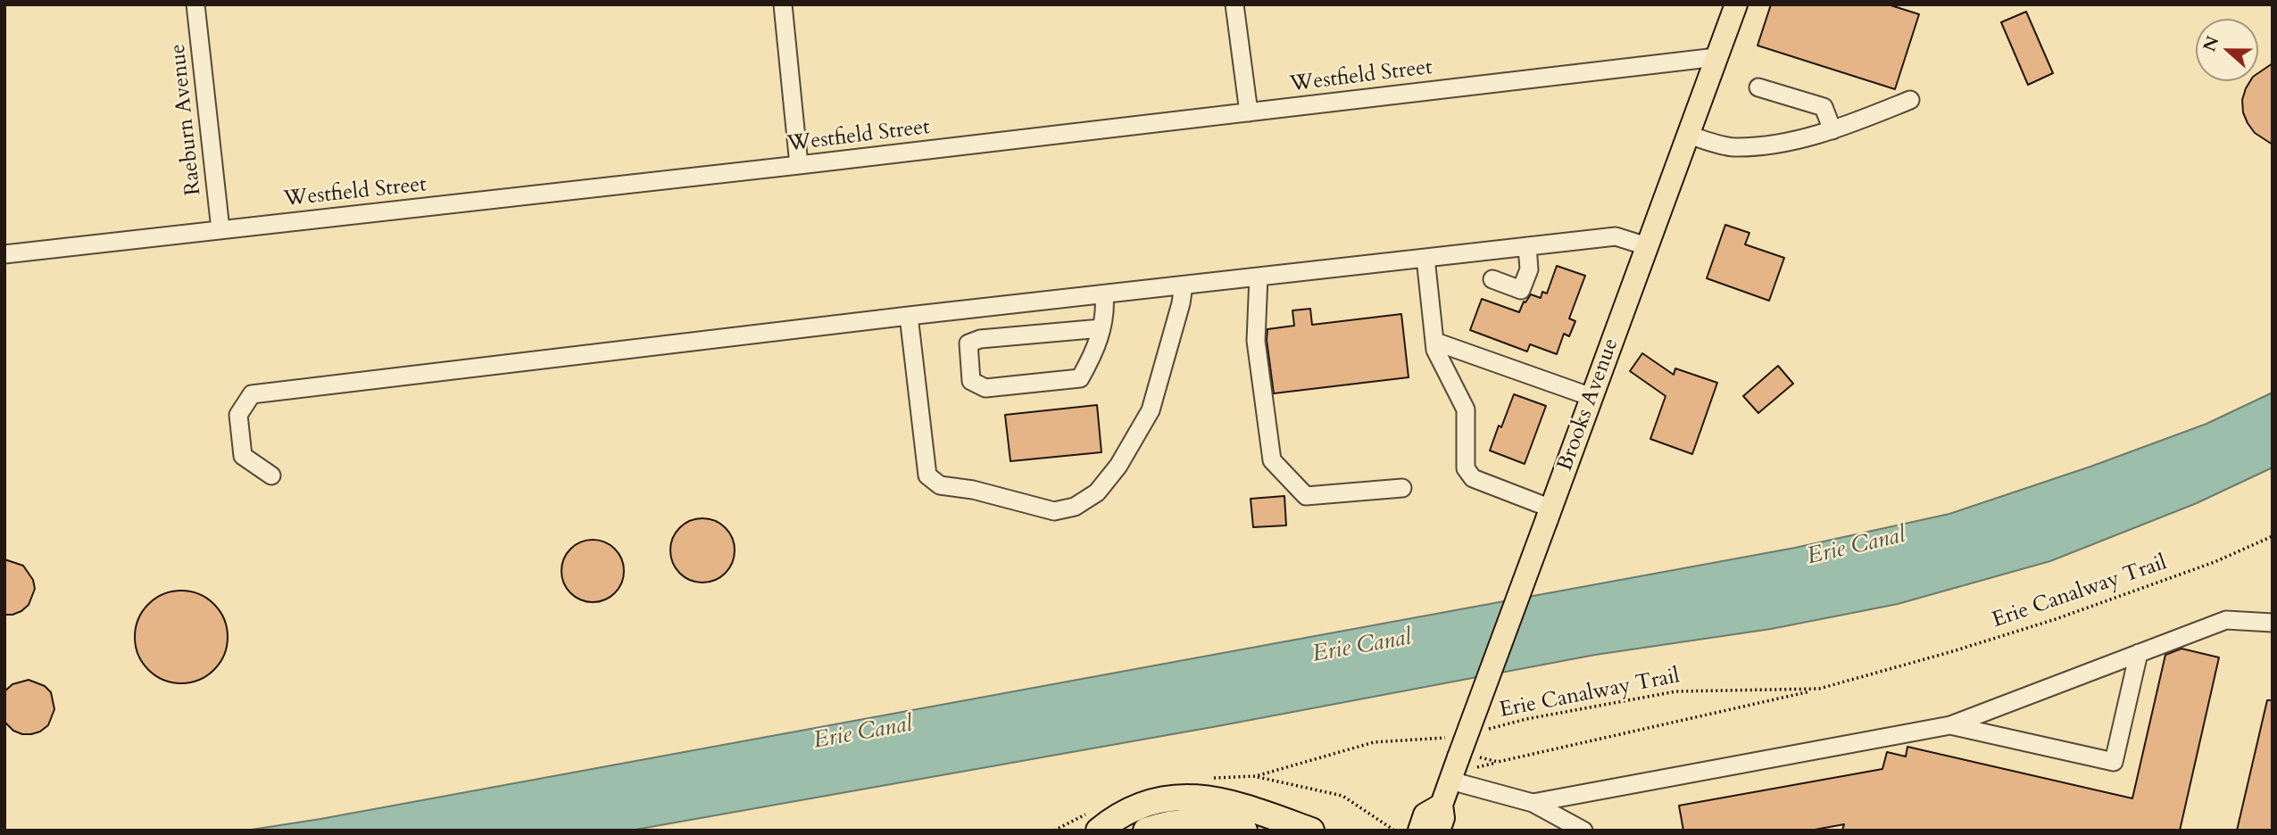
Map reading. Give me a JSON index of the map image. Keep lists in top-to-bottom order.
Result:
{
  "streets": {
    "main road": ["Brooks Avenue"],
    "street": ["Westfield Street", "Raeburn Avenue"],
    "path": ["Erie Canalway Trail"]
  },
  "crossings": [
    ["Westfield Street", "Raeburn Avenue"],
    ["Westfield Street", "Brooks Avenue"]
  ],
  "water": ["Erie Canal"],
  "north": "left"
}
